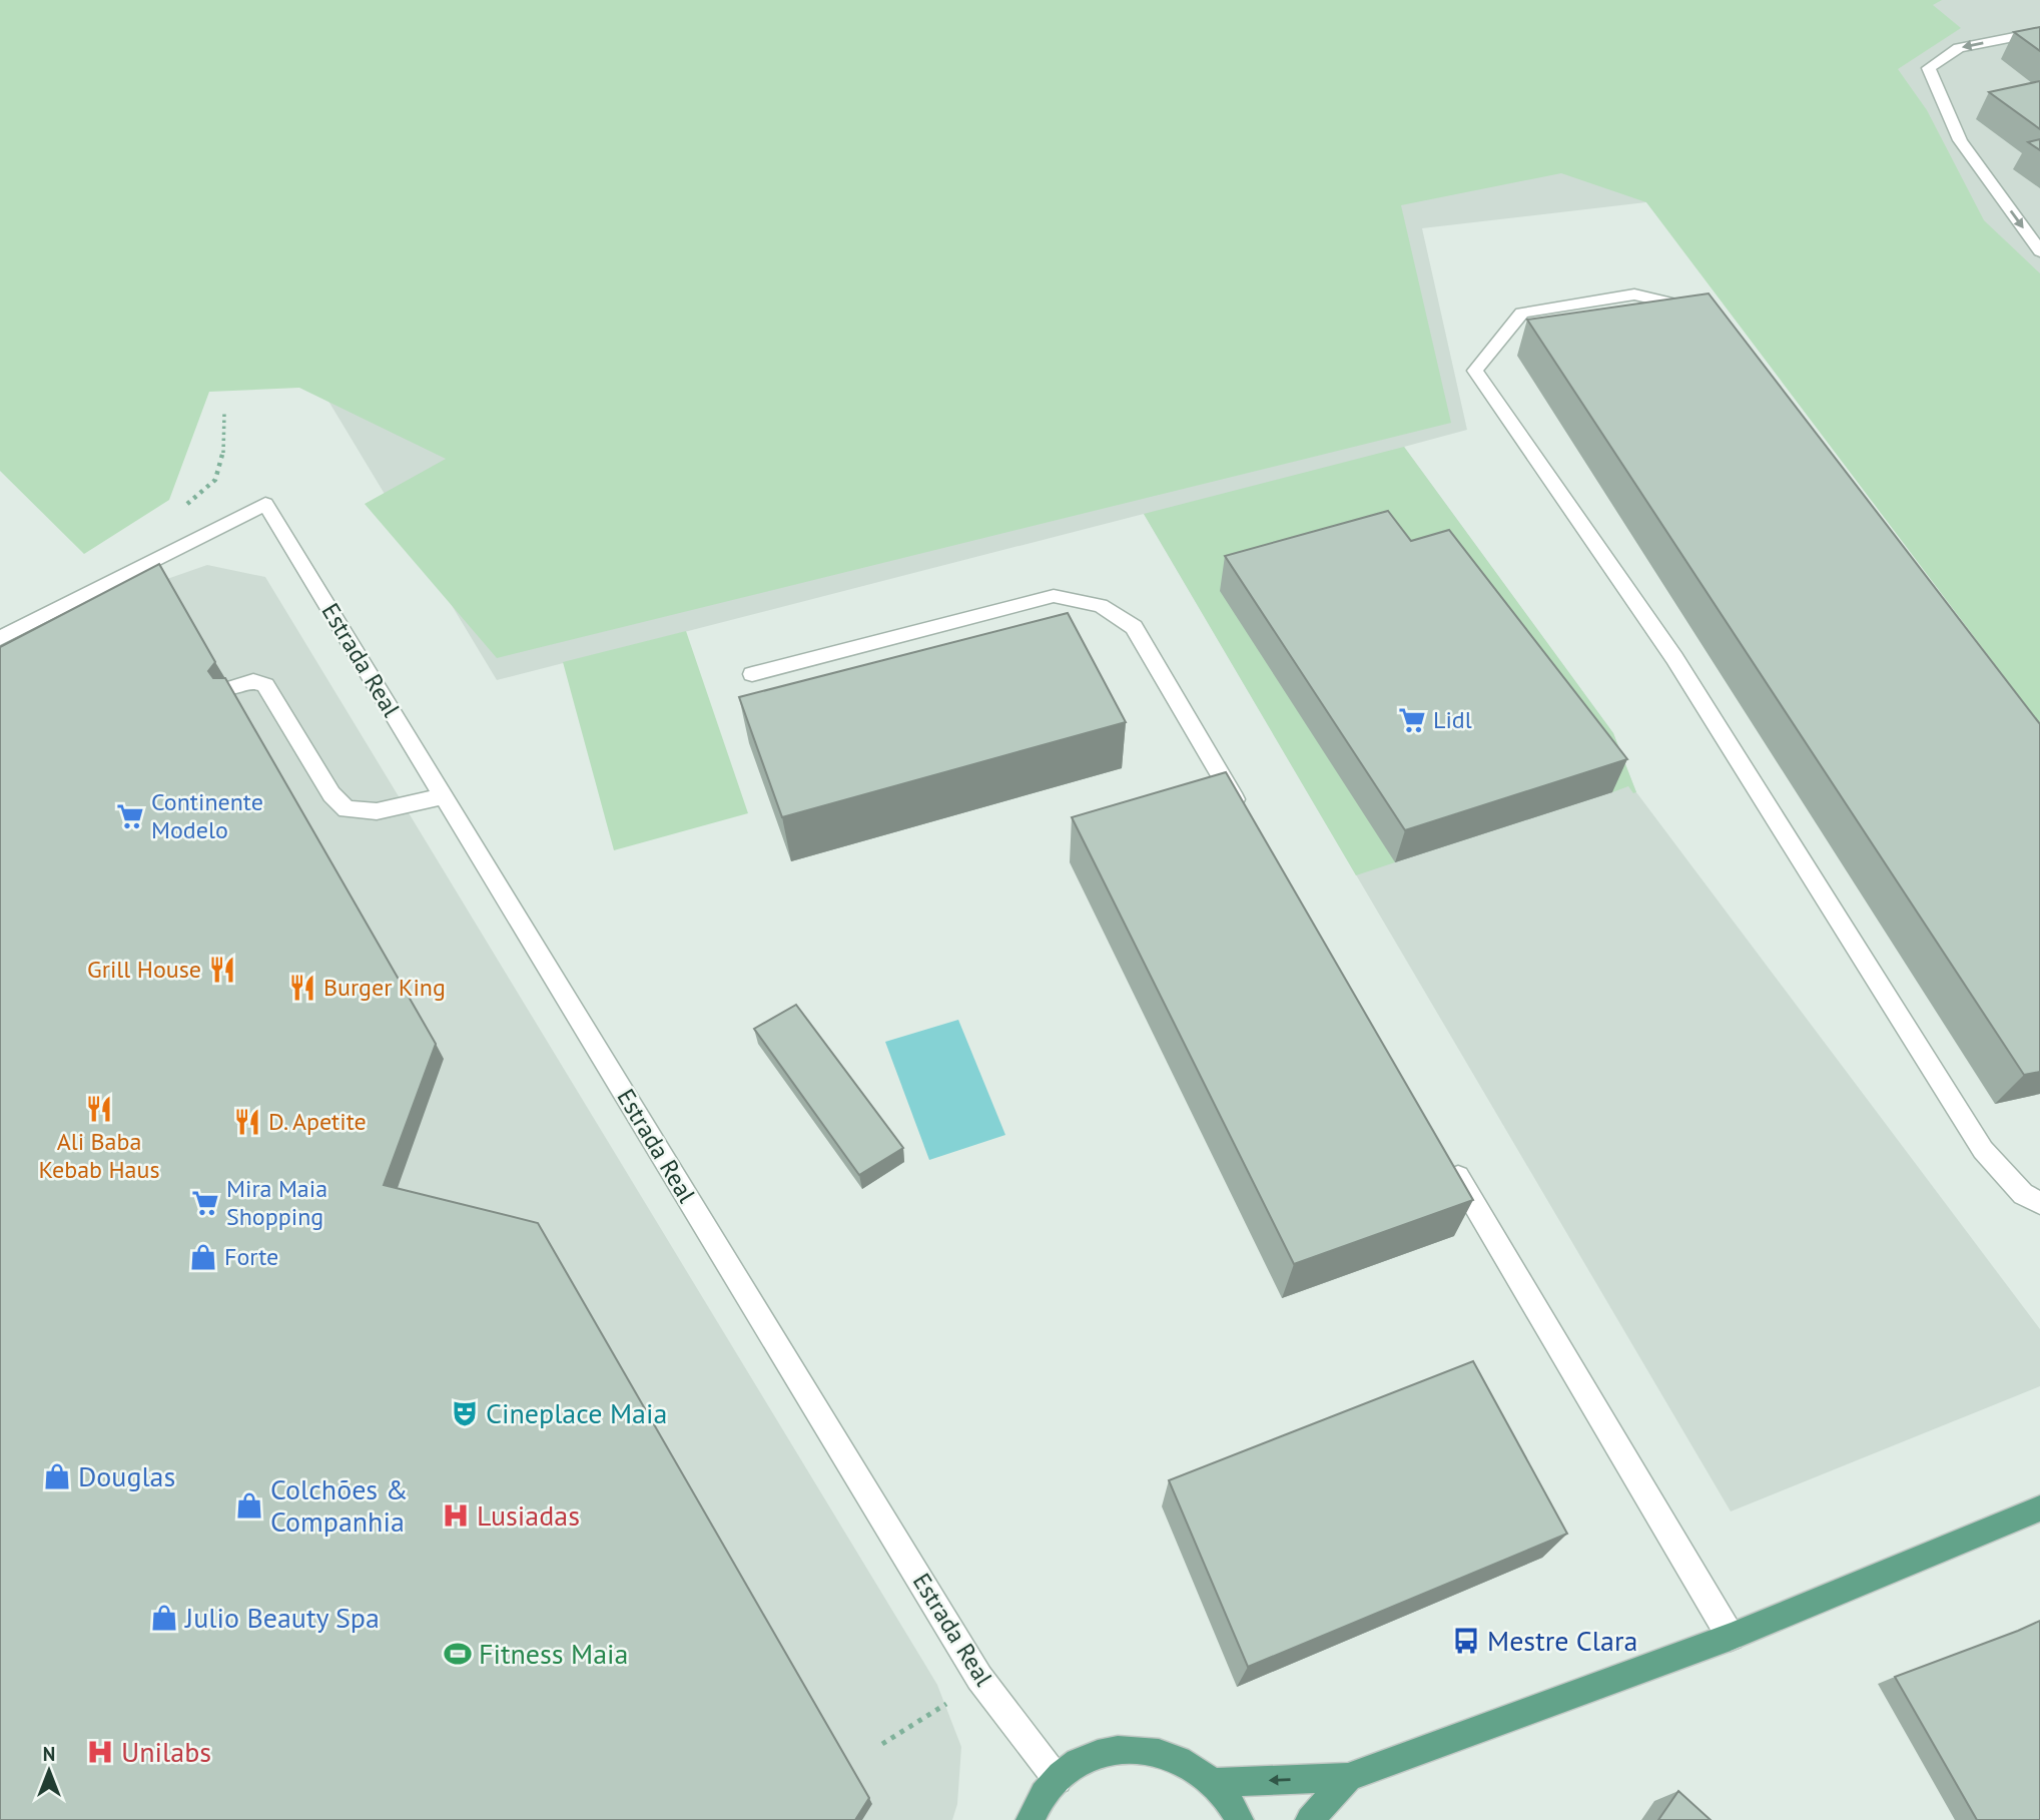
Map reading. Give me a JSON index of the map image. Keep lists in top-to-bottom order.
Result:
{
  "streets": {
    "street": ["Estrada Real"]
  },
  "places": {
    "supermarket": ["Lidl", "Continente Modelo", "Mira Maia Shopping"],
    "restaurant": [
      "Grill House",
      "Burger King",
      "Ali Baba Kebab Haus",
      "D. Apetite"
    ],
    "shop": [
      "Forte",
      "Douglas",
      "Colchões & Companhia",
      "Julio Beauty Spa"
    ],
    "theatre": ["Cineplace Maia"],
    "hospital": ["Lusiadas", "Unilabs"],
    "bus stop": ["Mestre Clara"],
    "sports": ["Fitness Maia"]
  },
  "north": "top"
}
